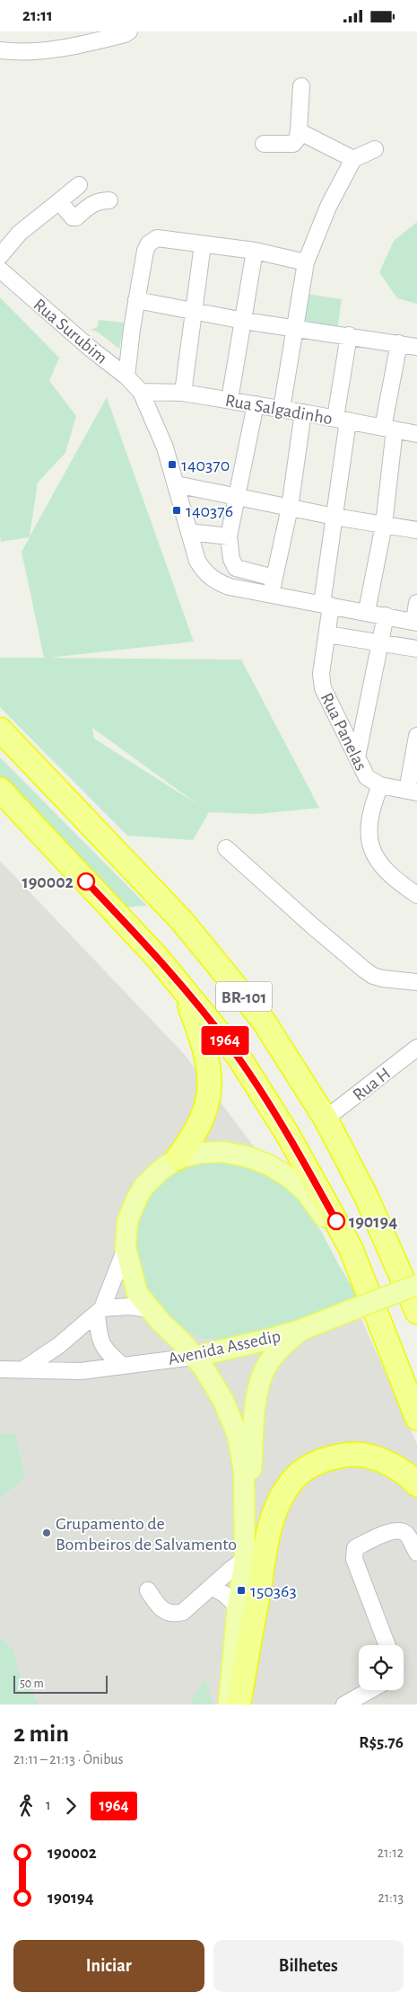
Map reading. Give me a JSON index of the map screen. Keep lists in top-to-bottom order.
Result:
{
  "streets": {
    "highway": ["BR-101"],
    "main road": ["Avenida Assedip"],
    "street": [
      "Rua Surubim",
      "Rua Salgadinho",
      "Rua Panelas",
      "Rua H"
    ]
  },
  "crossings": [
    ["Rua Surubim", "Rua Salgadinho"],
    ["Rua Salgadinho", "Rua Panelas"],
    ["BR-101", "Rua H"]
  ],
  "places": {
    "transit": ["140370", "140376", "150363"],
    "other": ["190002", "190194", "Grupamento de Bombeiros de Salvamento"]
  },
  "lines": ["bus line 1964"],
  "scale_bar": "50 m",
  "page": {
    "status": "21:11",
    "on_map": "1964",
    "scale": "50 m",
    "heading": ["2 min", "21:11 – 21:13 · Ônibus", "R$5.76"],
    "legs": ["1", "1964"],
    "list": [
      {
        "name": "190002",
        "value": "21:12"
      },
      {
        "name": "190194",
        "value": "21:13"
      }
    ],
    "buttons": ["Iniciar", "Bilhetes"]
  }
}
